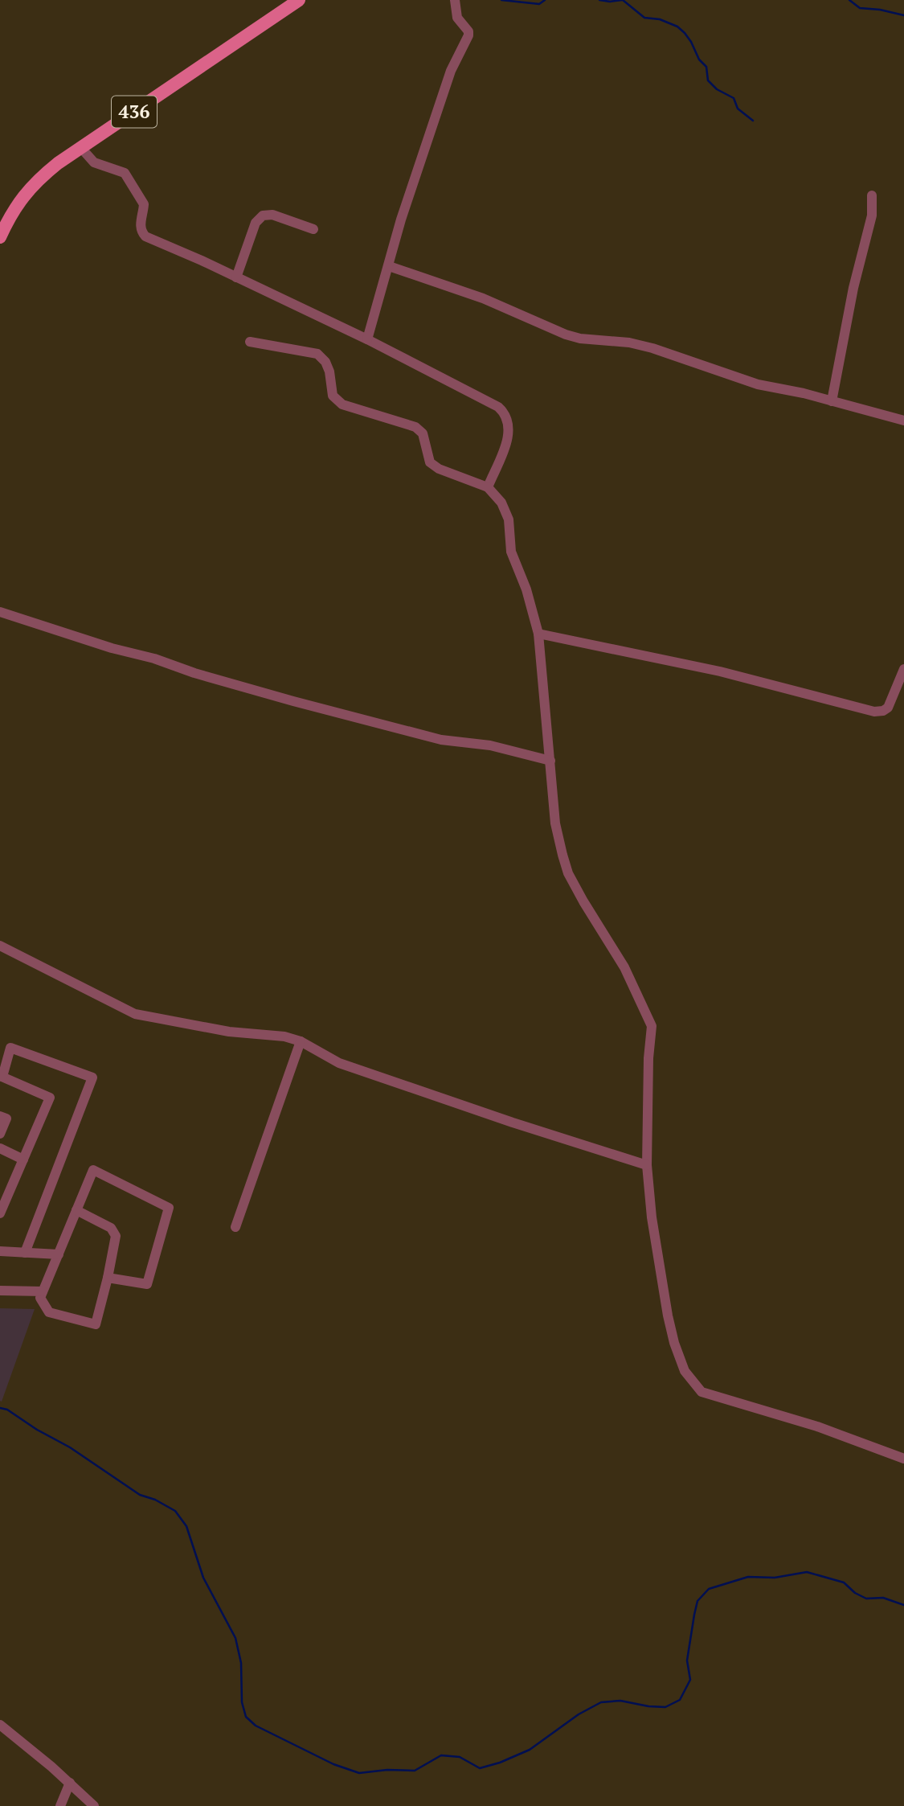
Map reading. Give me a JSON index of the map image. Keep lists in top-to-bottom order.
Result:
{
  "streets": {
    "main road": ["436"]
  }
}
